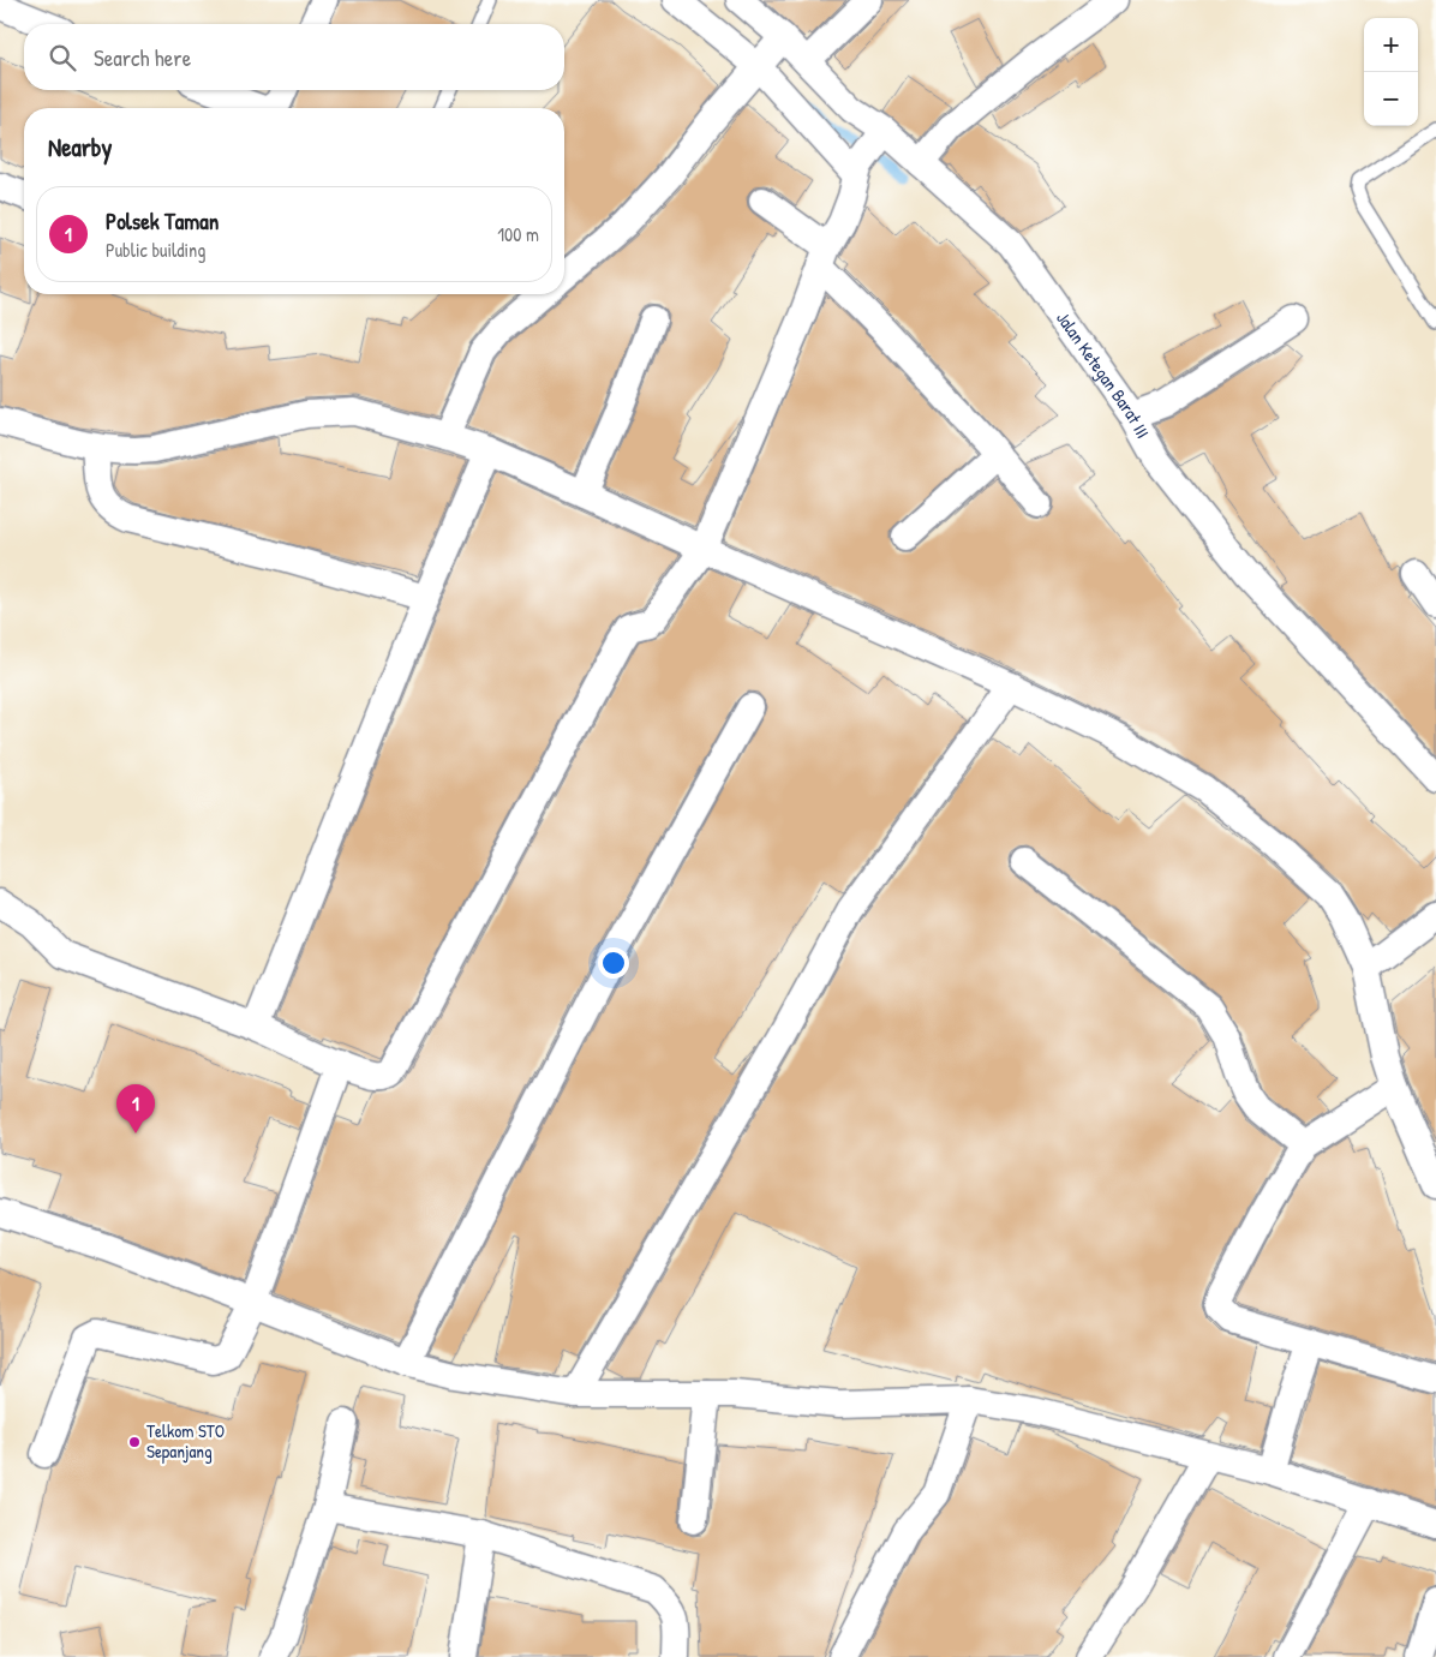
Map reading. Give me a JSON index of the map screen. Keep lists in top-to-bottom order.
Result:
{
  "streets": {
    "street": ["Jalan Ketegan Barat III"]
  },
  "places": ["Telkom STO Sepanjang"],
  "page": {
    "map_buttons": ["+", "−"],
    "search": "Search here",
    "heading": "Nearby",
    "list": [
      {
        "mark": "1",
        "name": "Polsek Taman",
        "note": "Public building",
        "value": "100 m"
      }
    ],
    "pins": "1"
  }
}
